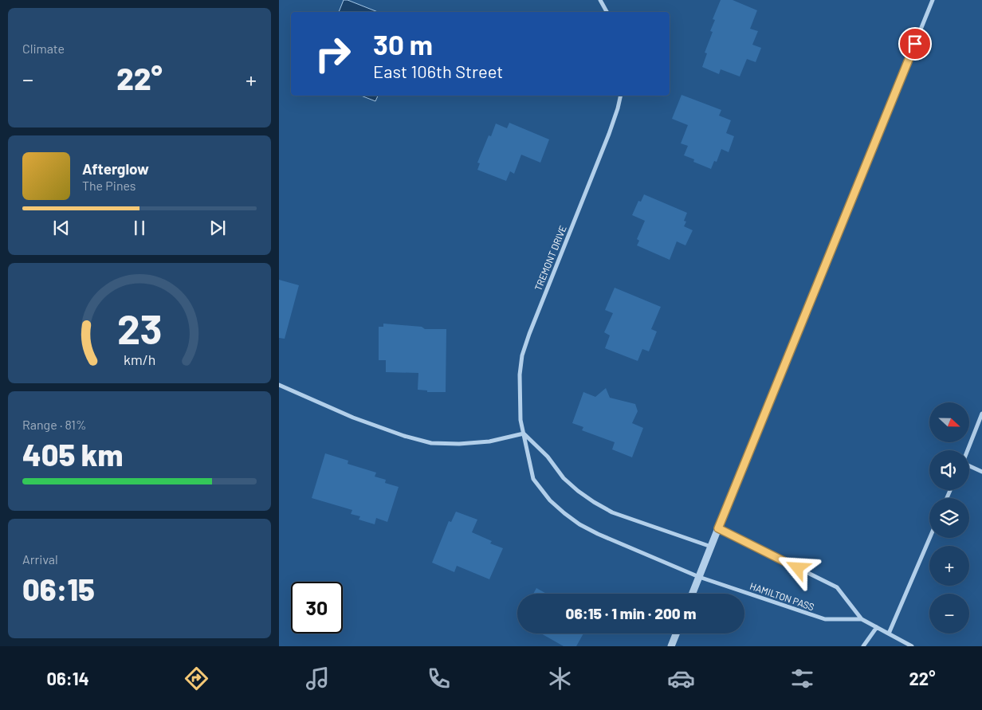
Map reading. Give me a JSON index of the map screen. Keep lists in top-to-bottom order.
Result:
{
  "streets": {
    "street": ["TREMONT DRIVE", "HAMILTON PASS"]
  },
  "crossings": [
    ["TREMONT DRIVE", "HAMILTON PASS"]
  ],
  "north": "right",
  "page": {
    "tile": [
      "Climate",
      ["Range · 81%", "405 km"],
      ["Arrival", "06:15"]
    ],
    "turn": ["30 m", "East 106th Street"],
    "heat": ["−", "22°", "+"],
    "song": ["Afterglow", "The Pines"],
    "map_buttons": ["+", "−"],
    "limit": "30",
    "trip": "06:15 · 1 min · 200 m",
    "tabs": ["06:14", "22°"],
    "gauge": ["23", "km/h"]
  }
}
